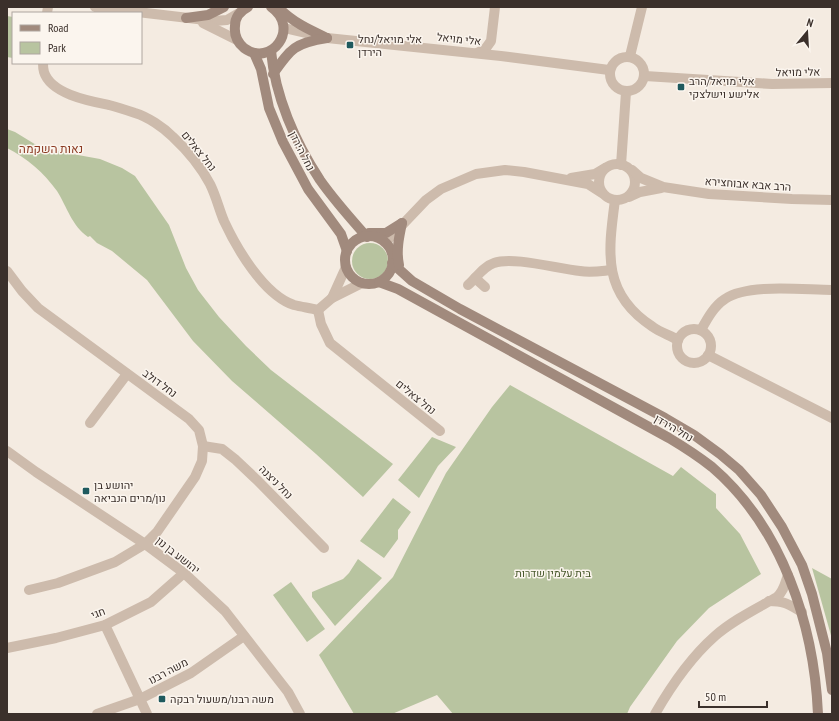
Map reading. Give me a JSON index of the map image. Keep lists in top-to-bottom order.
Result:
{
  "streets": {
    "main road": ["נחל הירדן"],
    "street": [
      "אלי מויאל",
      "נחל צאלים",
      "הרב אבא אבוחצירא",
      "נחל דולב",
      "נחל ניצנה",
      "יהושע בן נון",
      "חגי",
      "משה רבנו"
    ]
  },
  "crossings": [
    ["נחל דולב", "נחל ניצנה"],
    ["נחל דולב", "יהושע בן נון"],
    ["יהושע בן נון", "חגי"],
    ["יהושע בן נון", "משה רבנו"]
  ],
  "districts": ["נאות השקמה"],
  "parks": ["בית עלמין שדרות"],
  "places": {
    "transit": [
      "אלי מויאל/נחל הירדן",
      "אלי מויאל/הרב אלישע וישלצקי",
      "יהושע בן נון/מרים הנביאה",
      "משה רבנו/משעול רבקה"
    ]
  },
  "legend": ["Road", "Park"],
  "scale_bar": "50 m",
  "north": "top"
}
